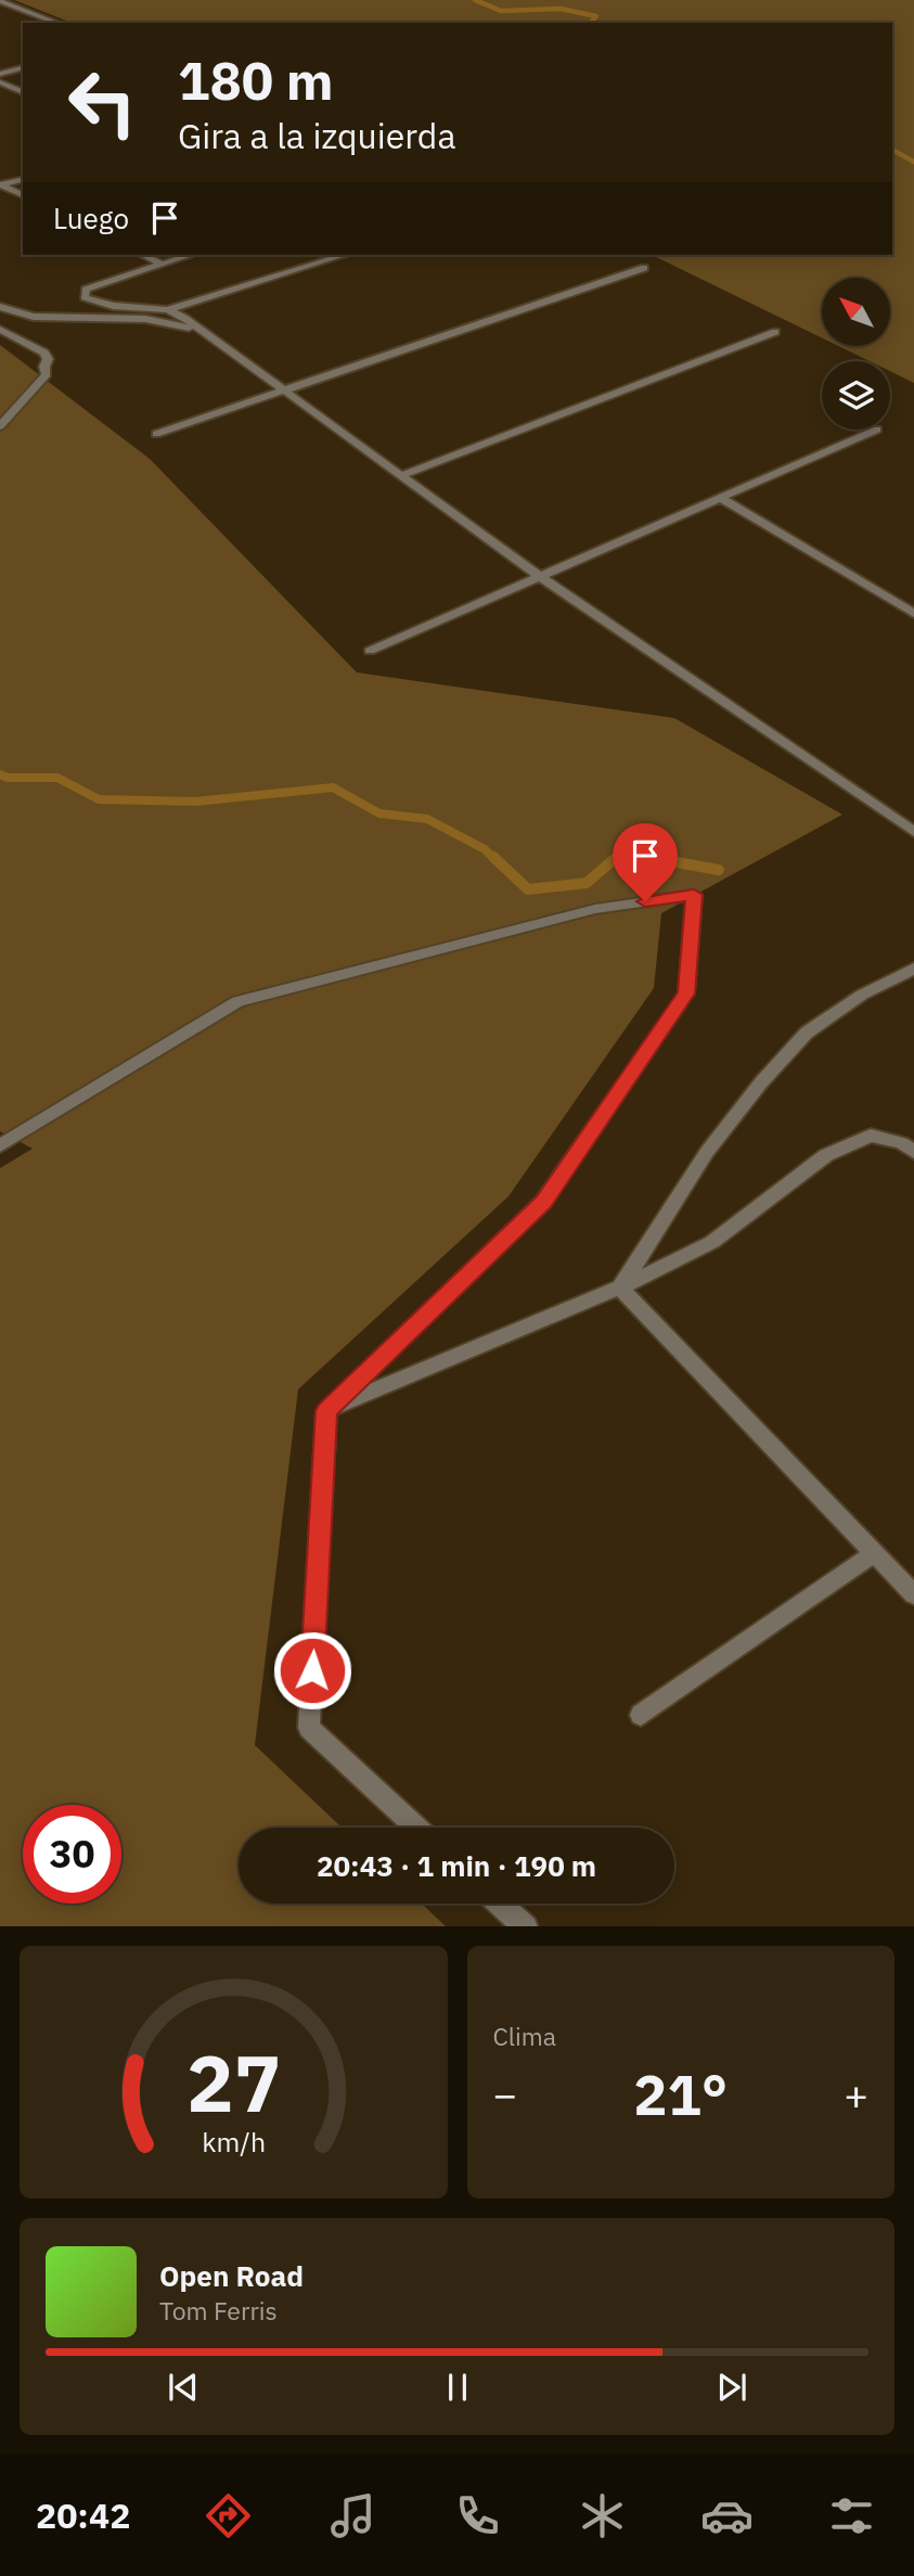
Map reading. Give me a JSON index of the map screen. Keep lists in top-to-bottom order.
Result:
{
  "north": "top left",
  "page": {
    "turn": ["180 m", "Gira a la izquierda"],
    "then": "Luego",
    "limit": "30",
    "trip": "20:43 · 1 min · 190 m",
    "tile": "Clima",
    "heat": ["−", "21°", "+"],
    "song": ["Open Road", "Tom Ferris"],
    "tabs": "20:42",
    "gauge": ["27", "km/h"]
  }
}
